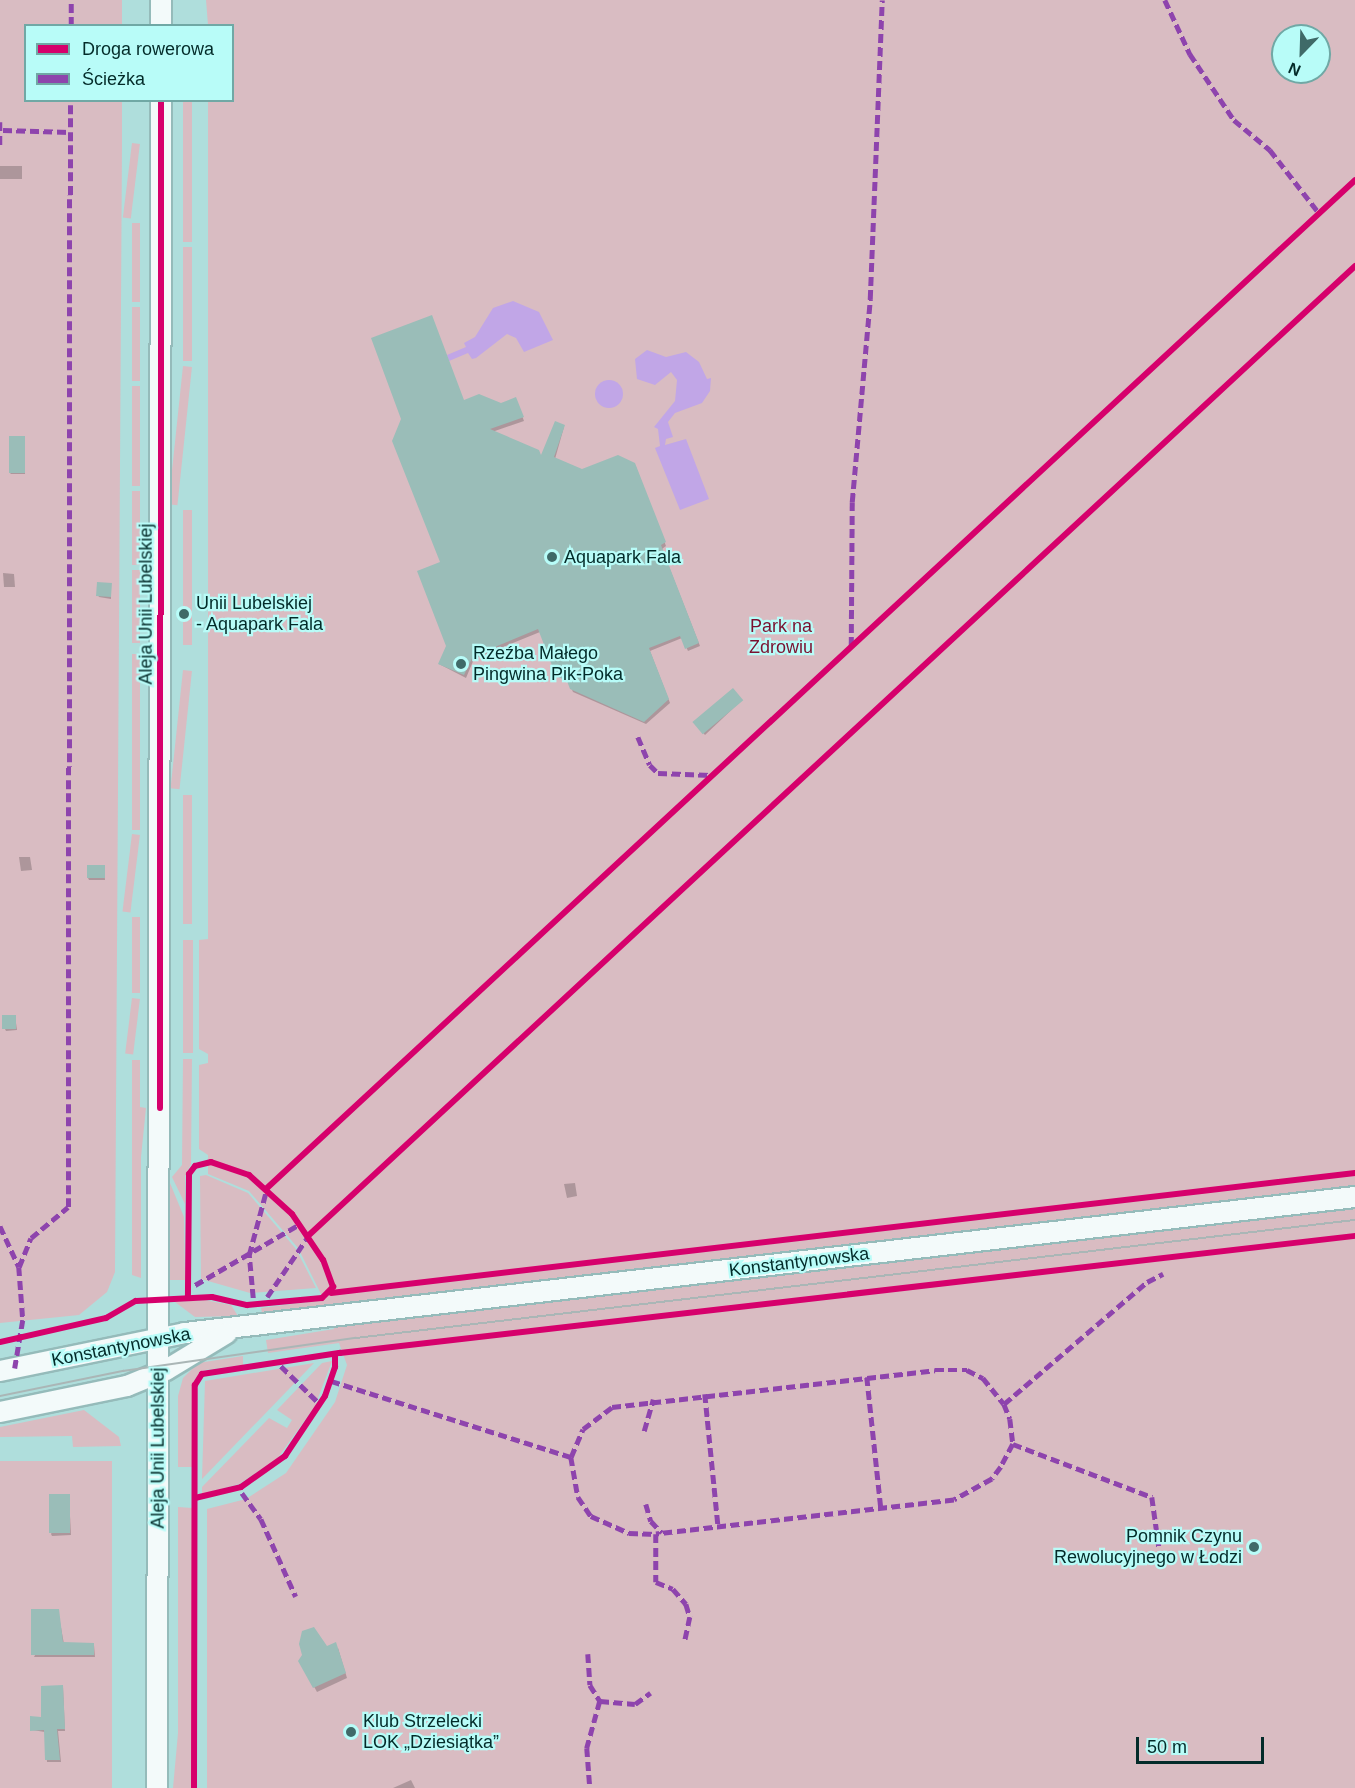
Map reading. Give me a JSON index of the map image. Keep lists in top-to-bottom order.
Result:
{
  "streets": {
    "street": ["Aleja Unii Lubelskiej", "Konstantynowska"]
  },
  "crossings": [
    ["Aleja Unii Lubelskiej", "Konstantynowska"]
  ],
  "parks": ["Park na Zdrowiu"],
  "places": [
    "Aquapark Fala",
    "Unii Lubelskiej - Aquapark Fala",
    "Rzeźba Małego Pingwina Pik-Poka",
    "Pomnik Czynu Rewolucyjnego w Łodzi",
    "Klub Strzelecki LOK „Dziesiątka”"
  ],
  "legend": ["Droga rowerowa", "Ścieżka"],
  "scale_bar": "50 m",
  "north": "bottom left"
}
